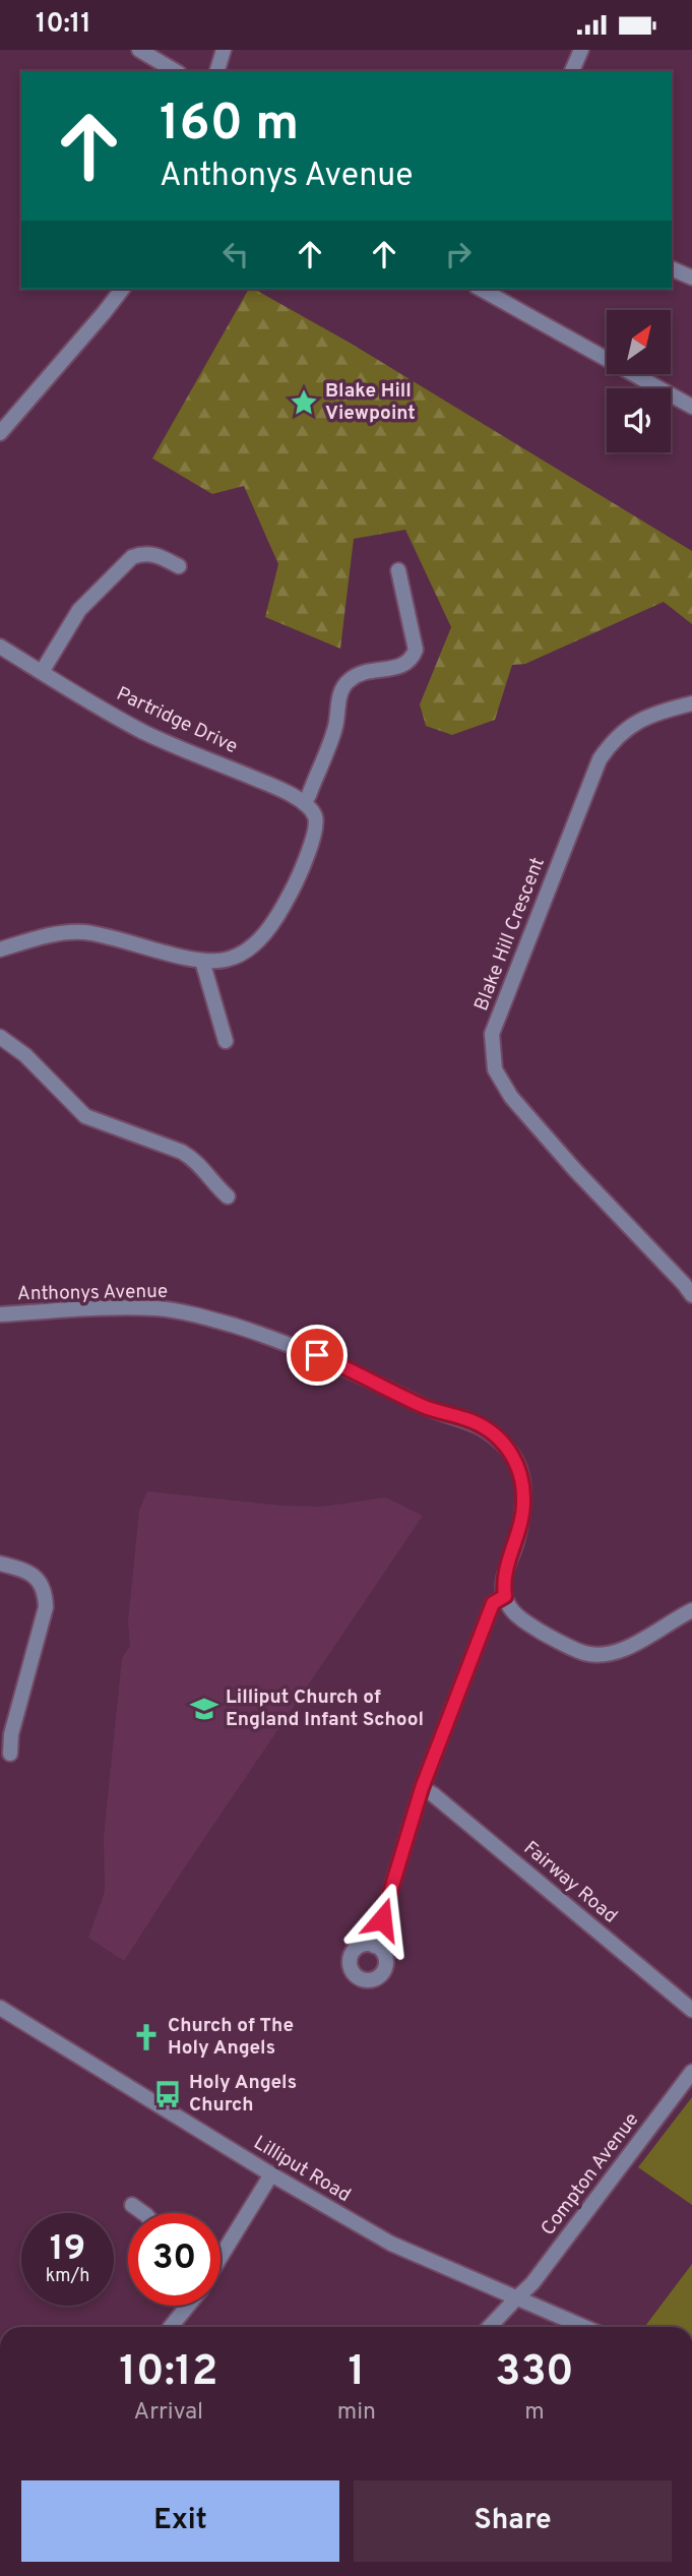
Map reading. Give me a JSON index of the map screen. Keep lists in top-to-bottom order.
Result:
{
  "streets": {
    "street": [
      "Partridge Drive",
      "Blake Hill Crescent",
      "Anthonys Avenue",
      "Fairway Road",
      "Lilliput Road",
      "Compton Avenue"
    ]
  },
  "crossings": [
    ["Lilliput Road", "Compton Avenue"]
  ],
  "places": {
    "place": ["Blake Hill Viewpoint"],
    "school or university": ["Lilliput Church of England Infant School"],
    "church": ["Church of The Holy Angels"],
    "bus stop": ["Holy Angels Church"]
  },
  "north": "top right",
  "page": {
    "status": "10:11",
    "turn": ["160 m", "Anthonys Avenue"],
    "speed": "19 km/h",
    "limit": "30",
    "eta": [
      "10:12",
      "Arrival",
      "1",
      "min",
      "330",
      "m"
    ],
    "buttons": ["Exit", "Share"]
  }
}
